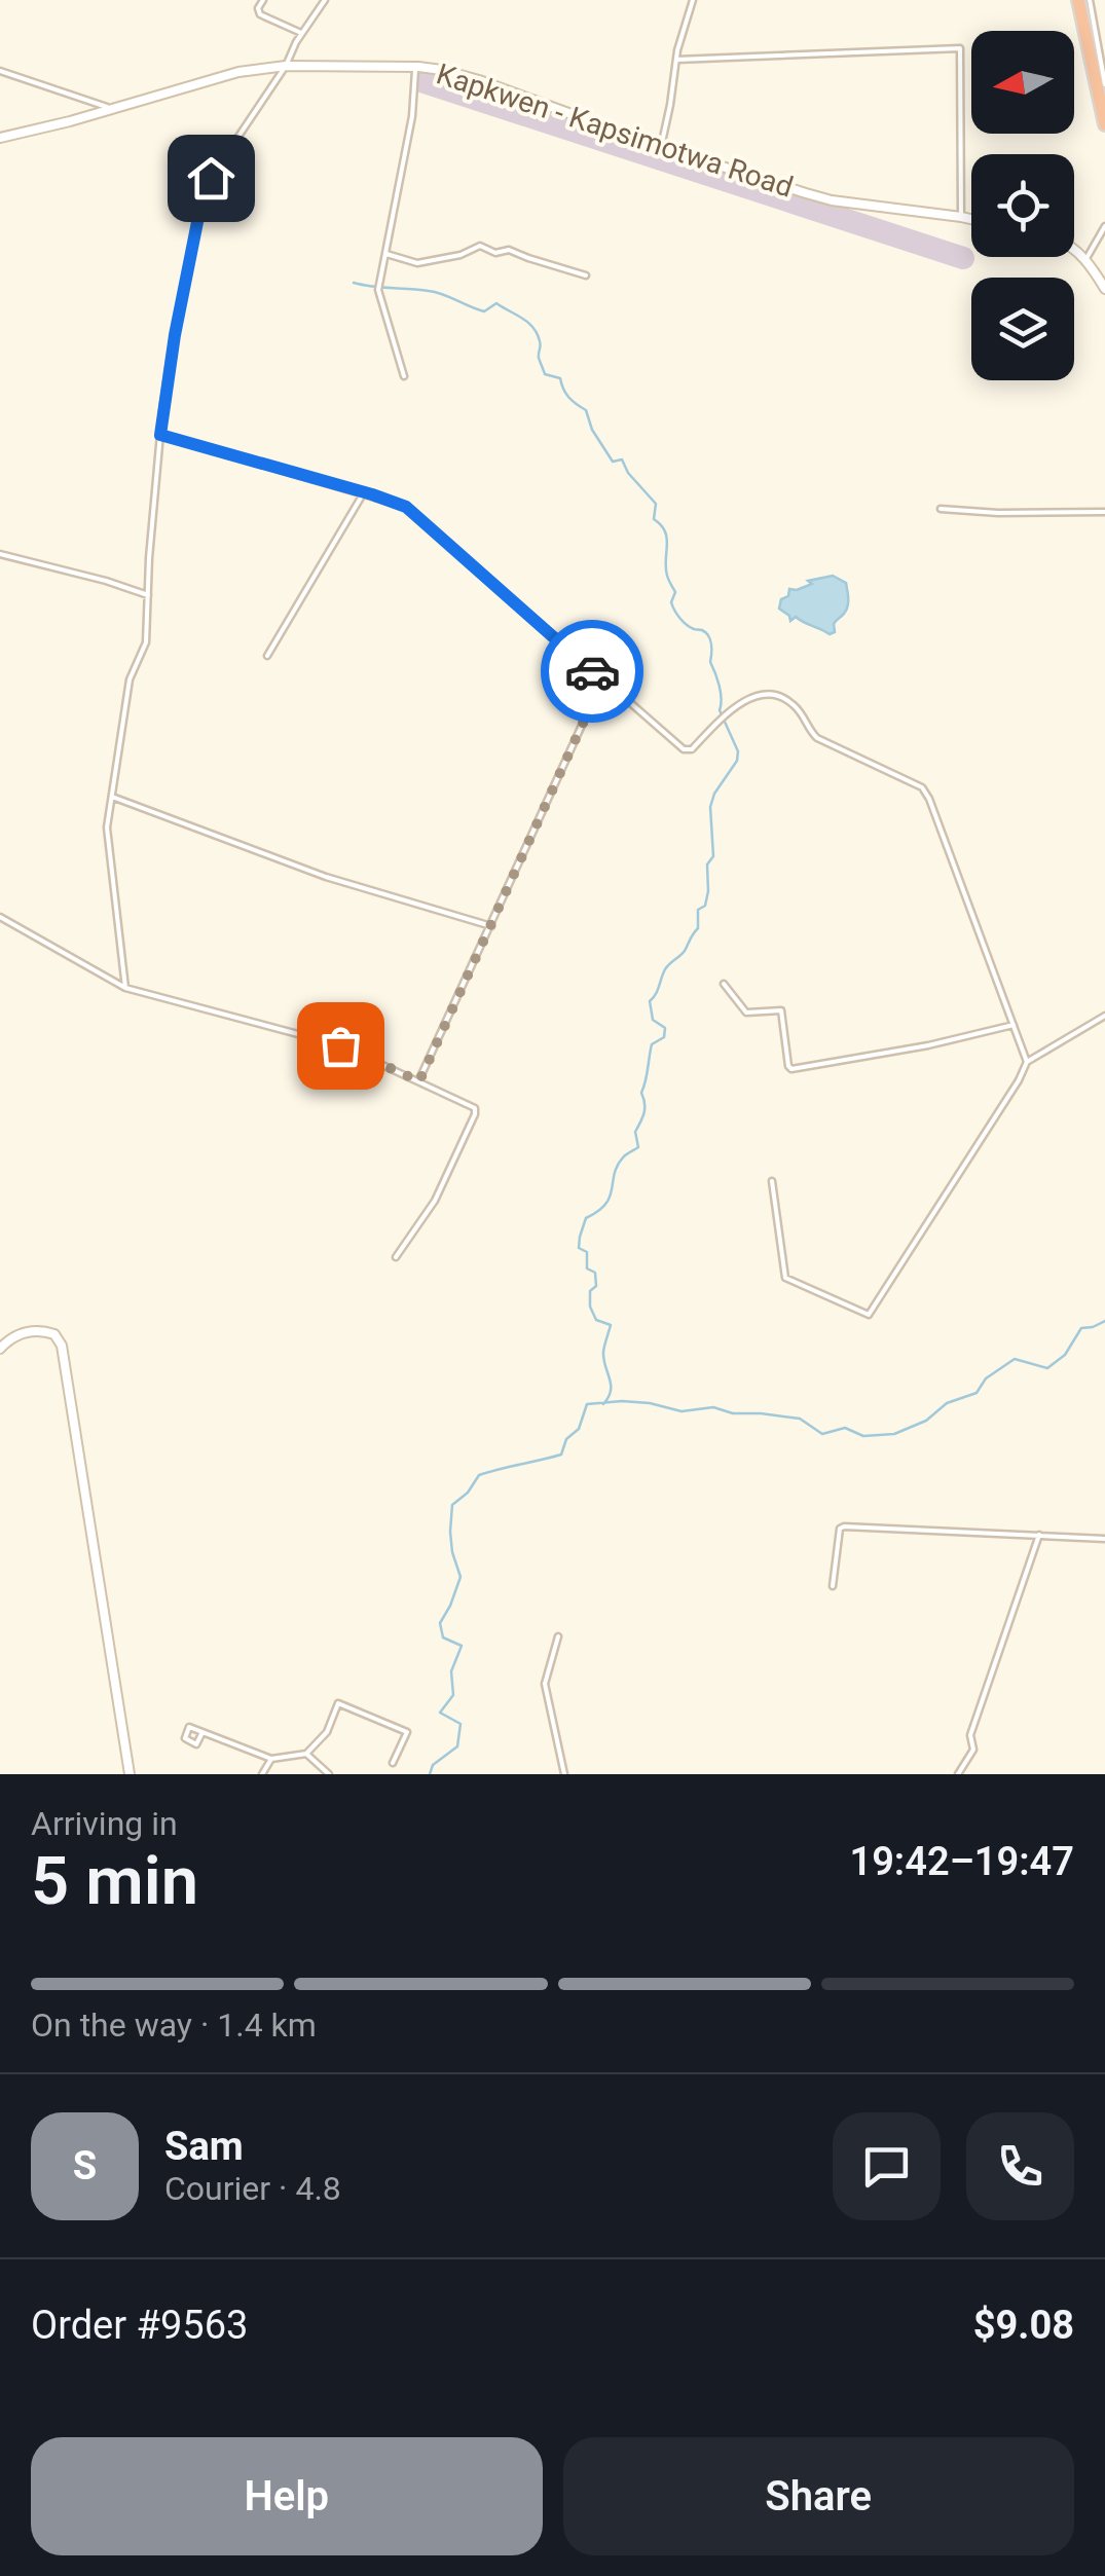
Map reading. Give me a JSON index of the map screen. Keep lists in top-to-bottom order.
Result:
{
  "streets": {
    "street": ["Kapkwen - Kapsimotwa Road"]
  },
  "north": "left",
  "page": {
    "heading": ["5 min", "Arriving in", "19:42–19:47"],
    "panel": [
      "Sam",
      "Courier · 4.8",
      "Order #9563",
      "$9.08"
    ],
    "bar": "On the way · 1.4 km",
    "round": "S",
    "buttons": ["Help", "Share"]
  }
}
